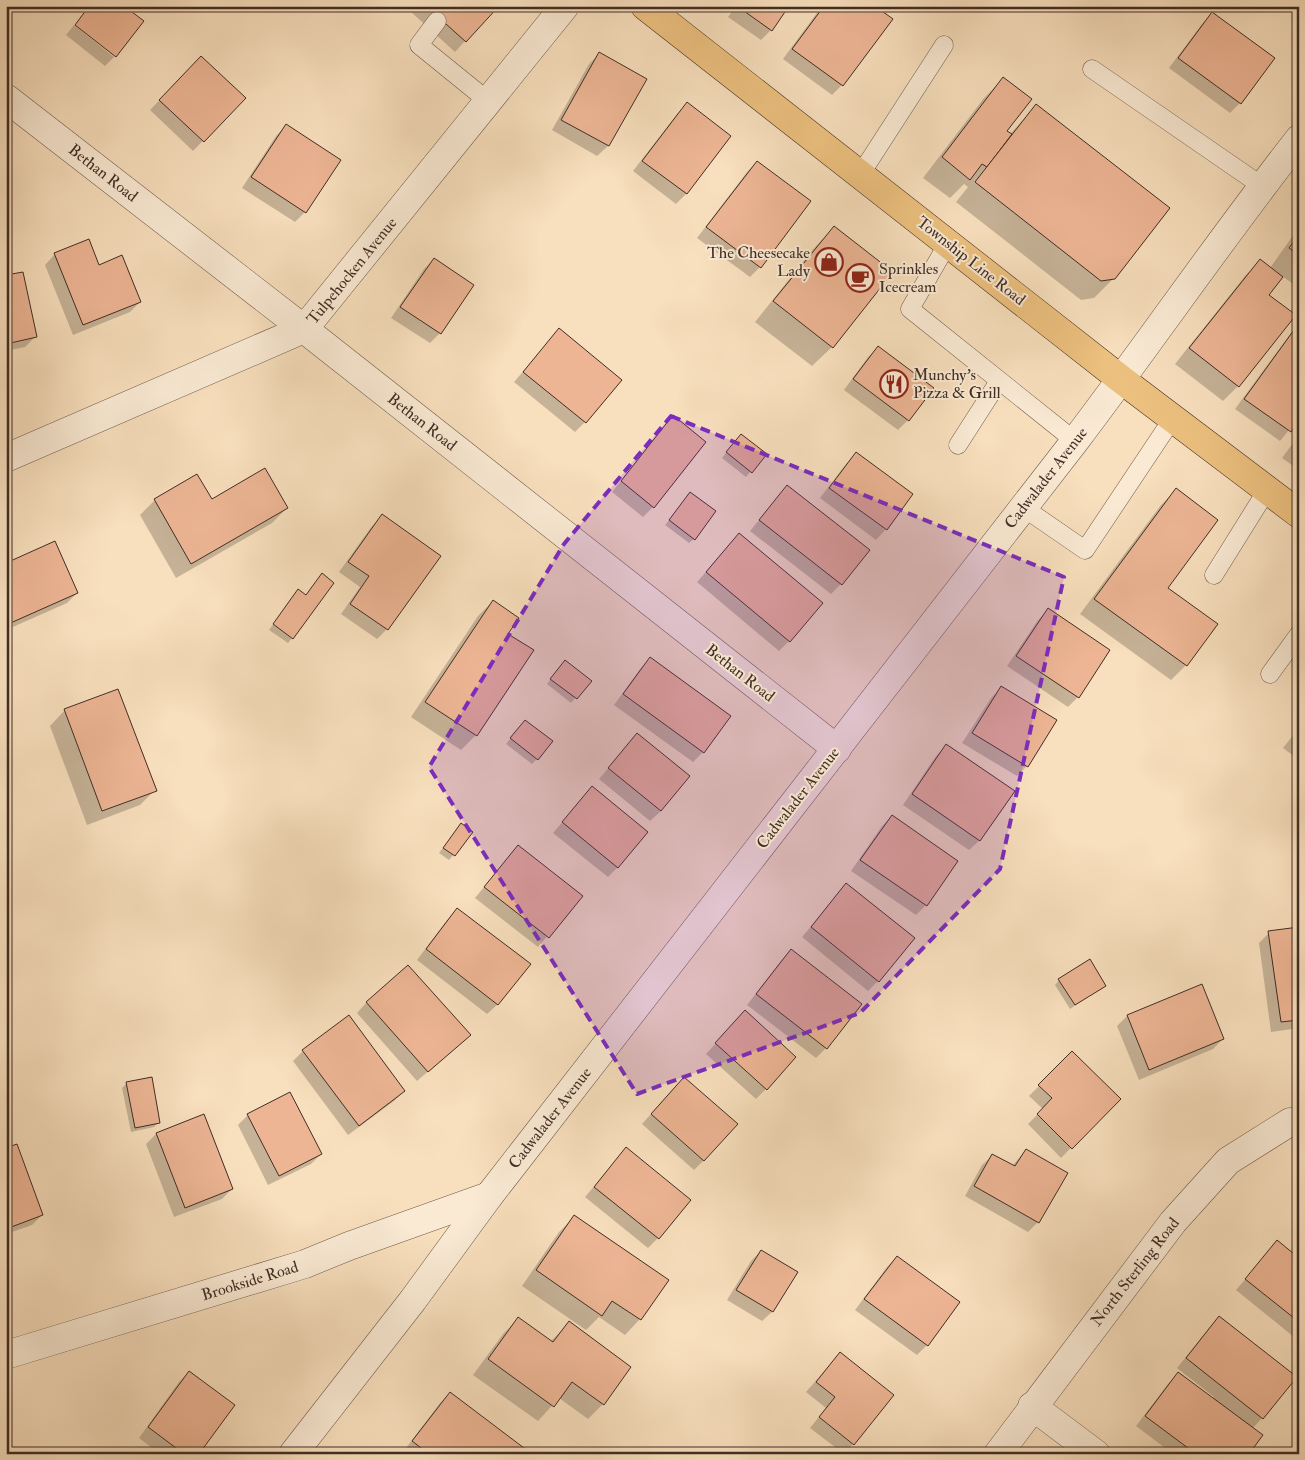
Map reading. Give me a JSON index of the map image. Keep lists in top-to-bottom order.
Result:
{
  "streets": {
    "main road": ["Township Line Road"],
    "street": [
      "Bethan Road",
      "Tulpehocken Avenue",
      "Cadwalader Avenue",
      "North Sterling Road",
      "Brookside Road"
    ]
  },
  "crossings": [
    ["Bethan Road", "Tulpehocken Avenue"],
    ["Bethan Road", "Cadwalader Avenue"],
    ["Township Line Road", "Cadwalader Avenue"],
    ["Cadwalader Avenue", "Brookside Road"]
  ],
  "places": {
    "shop": ["The Cheesecake Lady"],
    "cafe": ["Sprinkles Icecream"],
    "restaurant": ["Munchy's Pizza & Grill"]
  }
}
